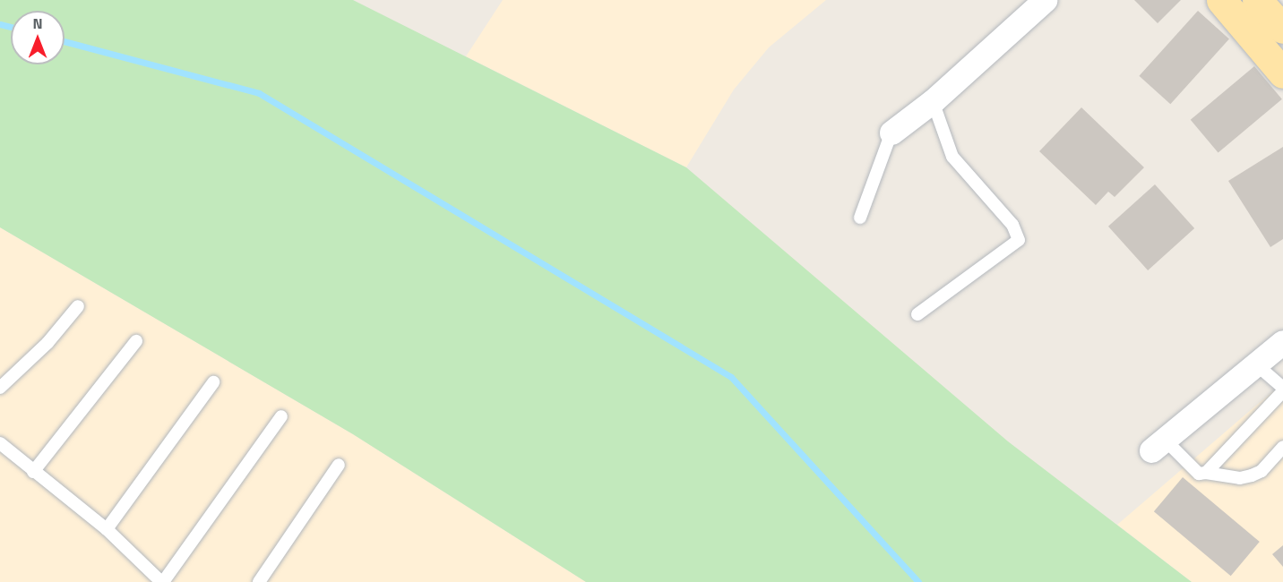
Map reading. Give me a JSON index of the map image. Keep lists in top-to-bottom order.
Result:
{
  "north": "top"
}
